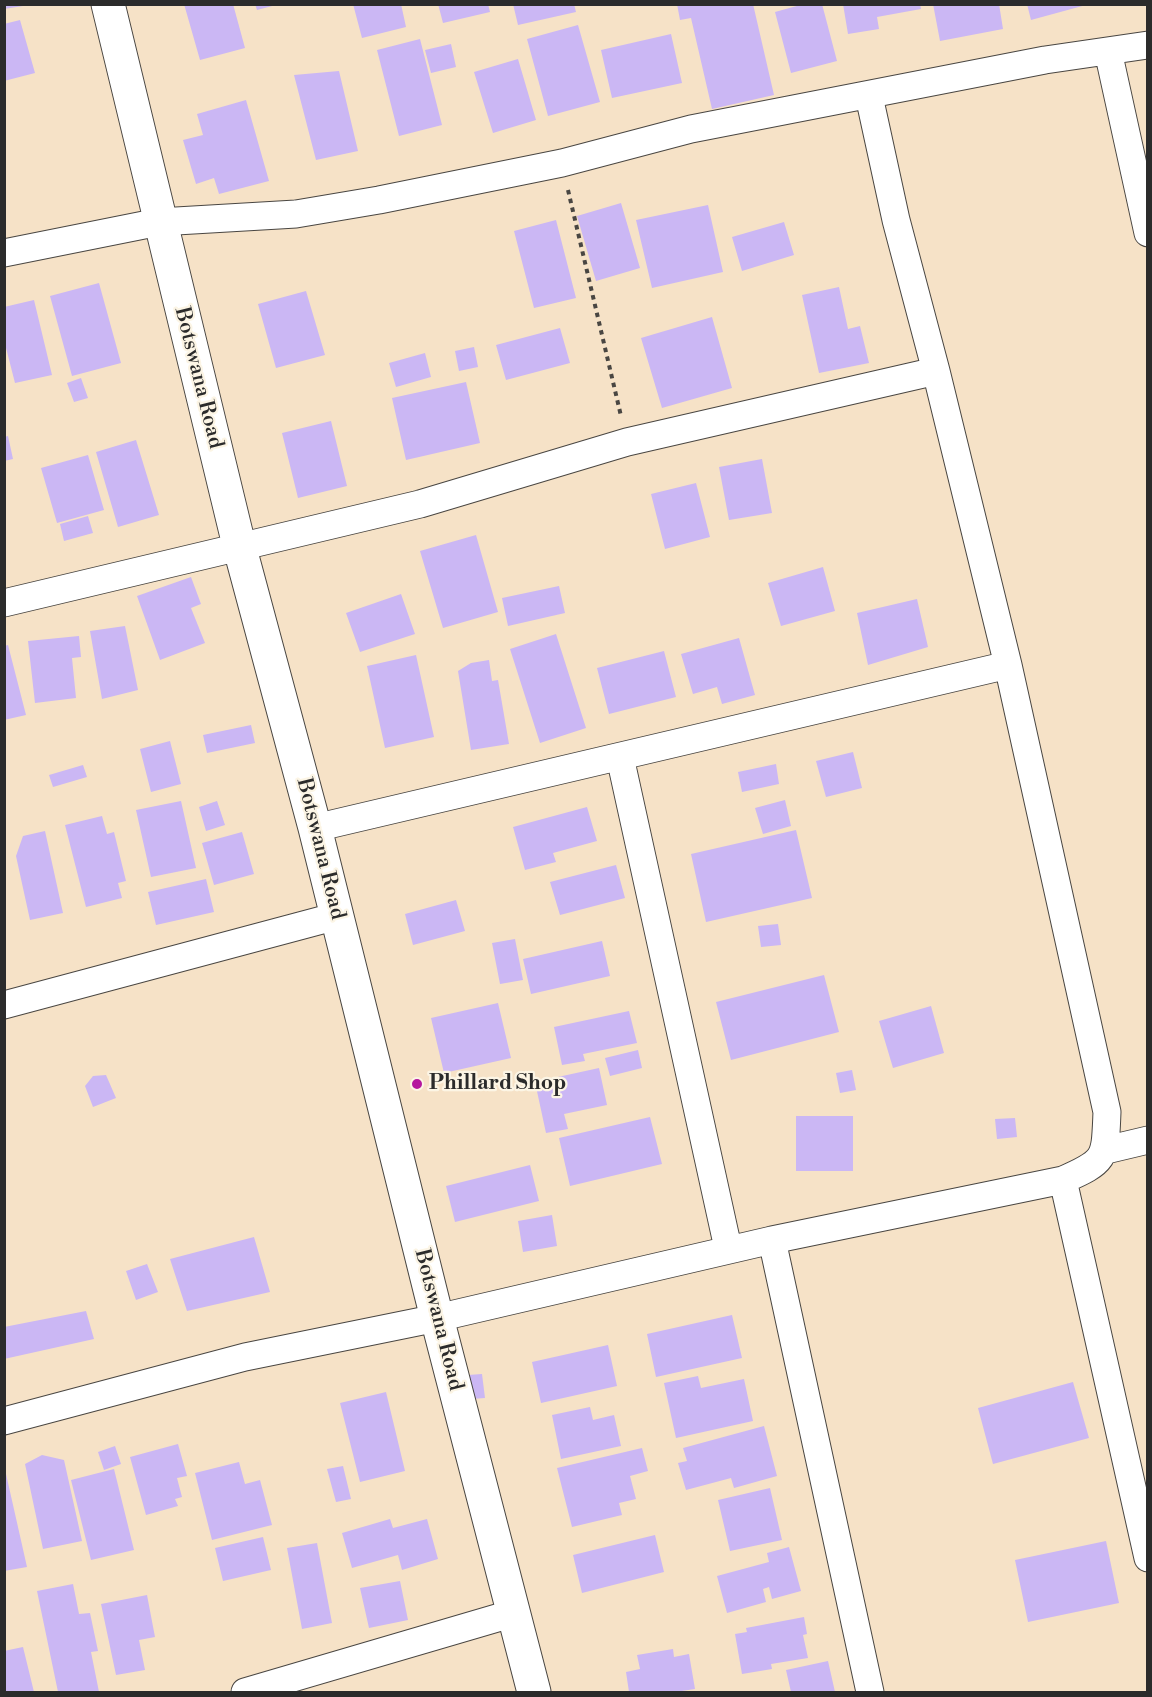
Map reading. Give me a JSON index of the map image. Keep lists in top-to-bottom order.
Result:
{
  "streets": {
    "street": ["Botswana Road"]
  },
  "places": ["Phillard Shop"]
}
